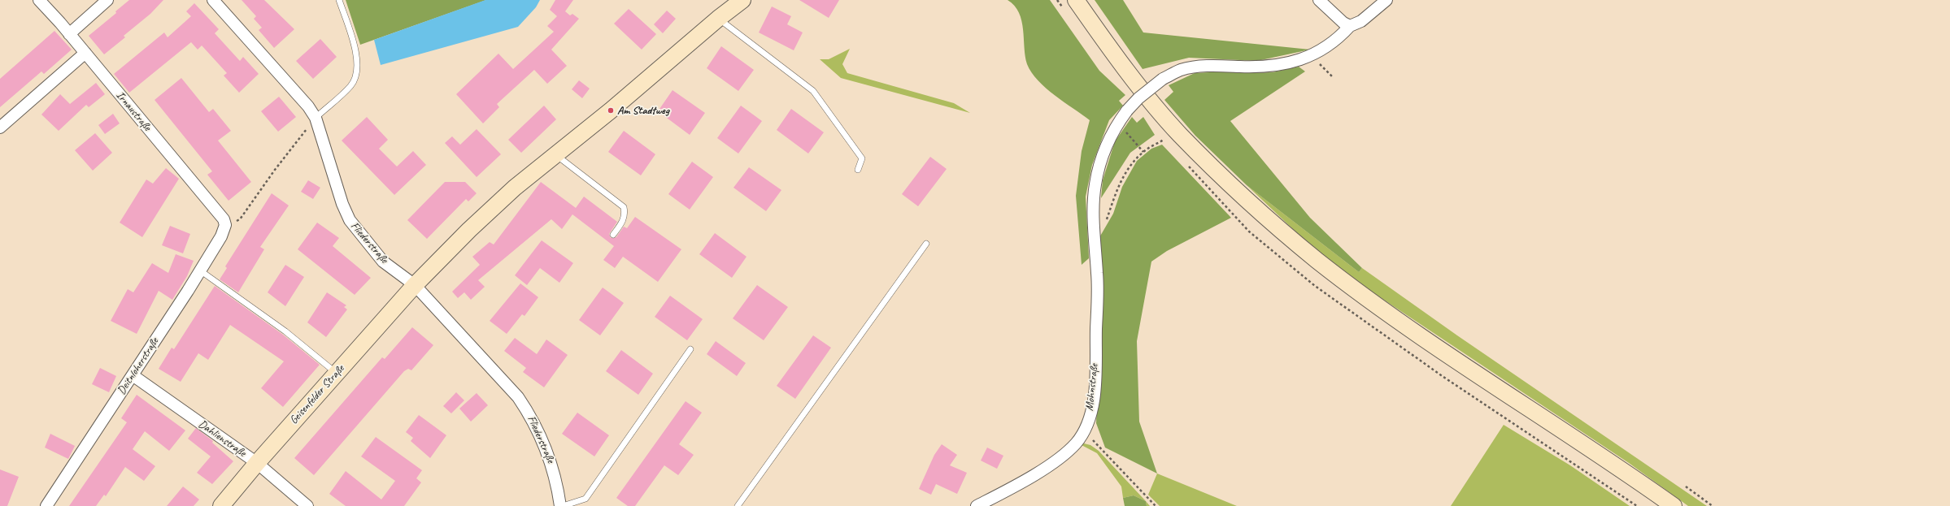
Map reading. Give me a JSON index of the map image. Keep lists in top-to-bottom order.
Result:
{
  "streets": {
    "main road": ["Geisenfelder Straße"],
    "street": [
      "Irnaustraße",
      "Fliederstraße",
      "Deitnloherstraße",
      "Mohnstraße",
      "Dahlienstraße"
    ]
  },
  "crossings": [
    ["Irnaustraße", "Deitnloherstraße"],
    ["Fliederstraße", "Geisenfelder Straße"],
    ["Deitnloherstraße", "Dahlienstraße"],
    ["Geisenfelder Straße", "Dahlienstraße"]
  ],
  "places": ["Am Stadtweg"]
}
